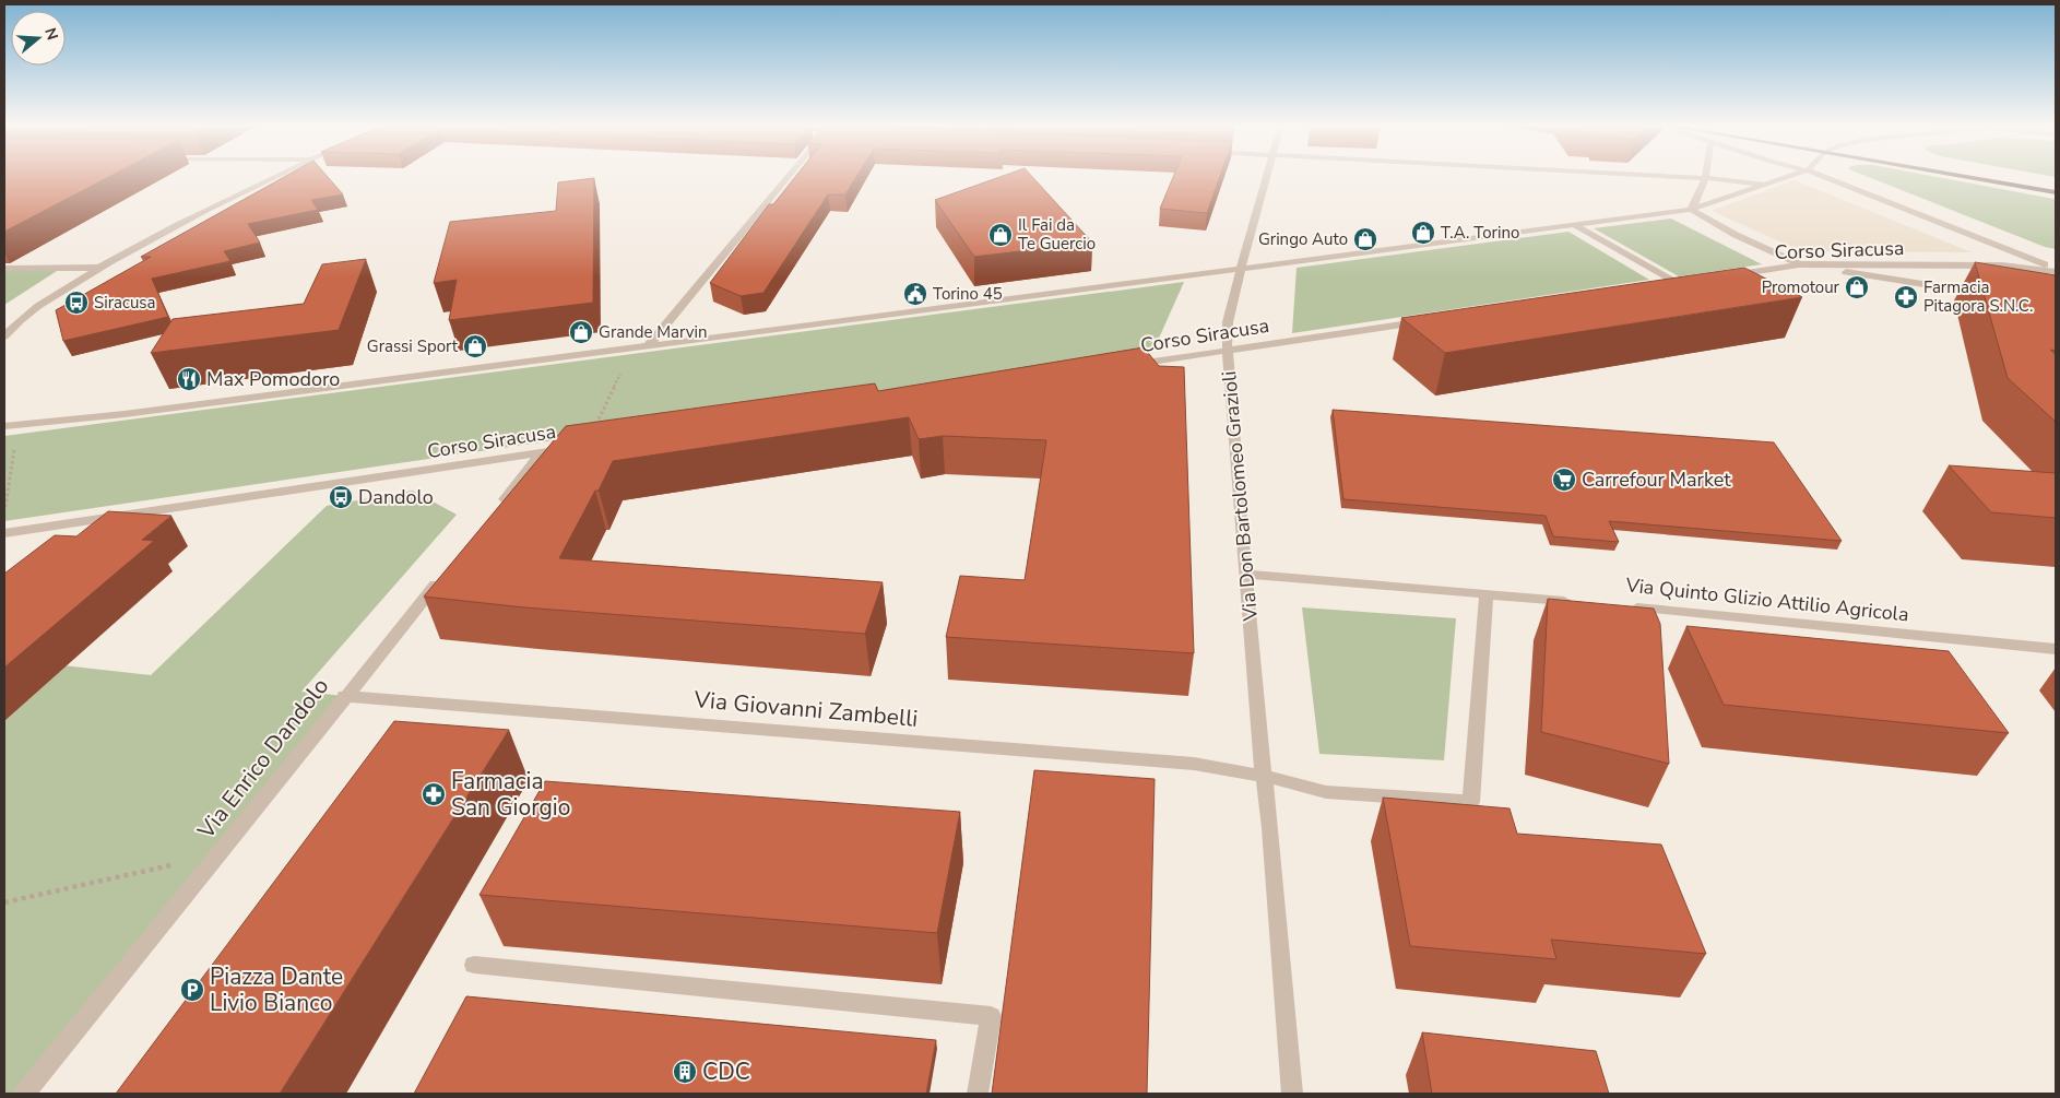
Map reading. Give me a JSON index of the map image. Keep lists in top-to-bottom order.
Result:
{
  "streets": {
    "street": [
      "Corso Siracusa",
      "Via Don Bartolomeo Grazioli",
      "Via Quinto Glizio Attilio Agricola",
      "Via Giovanni Zambelli",
      "Via Enrico Dandolo"
    ]
  },
  "crossings": [
    ["Corso Siracusa", "Via Don Bartolomeo Grazioli"],
    ["Via Don Bartolomeo Grazioli", "Via Giovanni Zambelli"],
    ["Via Giovanni Zambelli", "Via Enrico Dandolo"]
  ],
  "places": {
    "shop": [
      "T.A. Torino",
      "Il Fai da Te Guercio",
      "Gringo Auto",
      "Promotour",
      "Grande Marvin",
      "Grassi Sport"
    ],
    "public building": ["Torino 45"],
    "pharmacy": ["Farmacia Pitagora S.N.C.", "Farmacia San Giorgio"],
    "bus stop": ["Siracusa", "Dandolo"],
    "restaurant": ["Max Pomodoro"],
    "supermarket": ["Carrefour Market"],
    "parking": ["Piazza Dante Livio Bianco"],
    "building": ["CDC"]
  },
  "north": "right"
}
